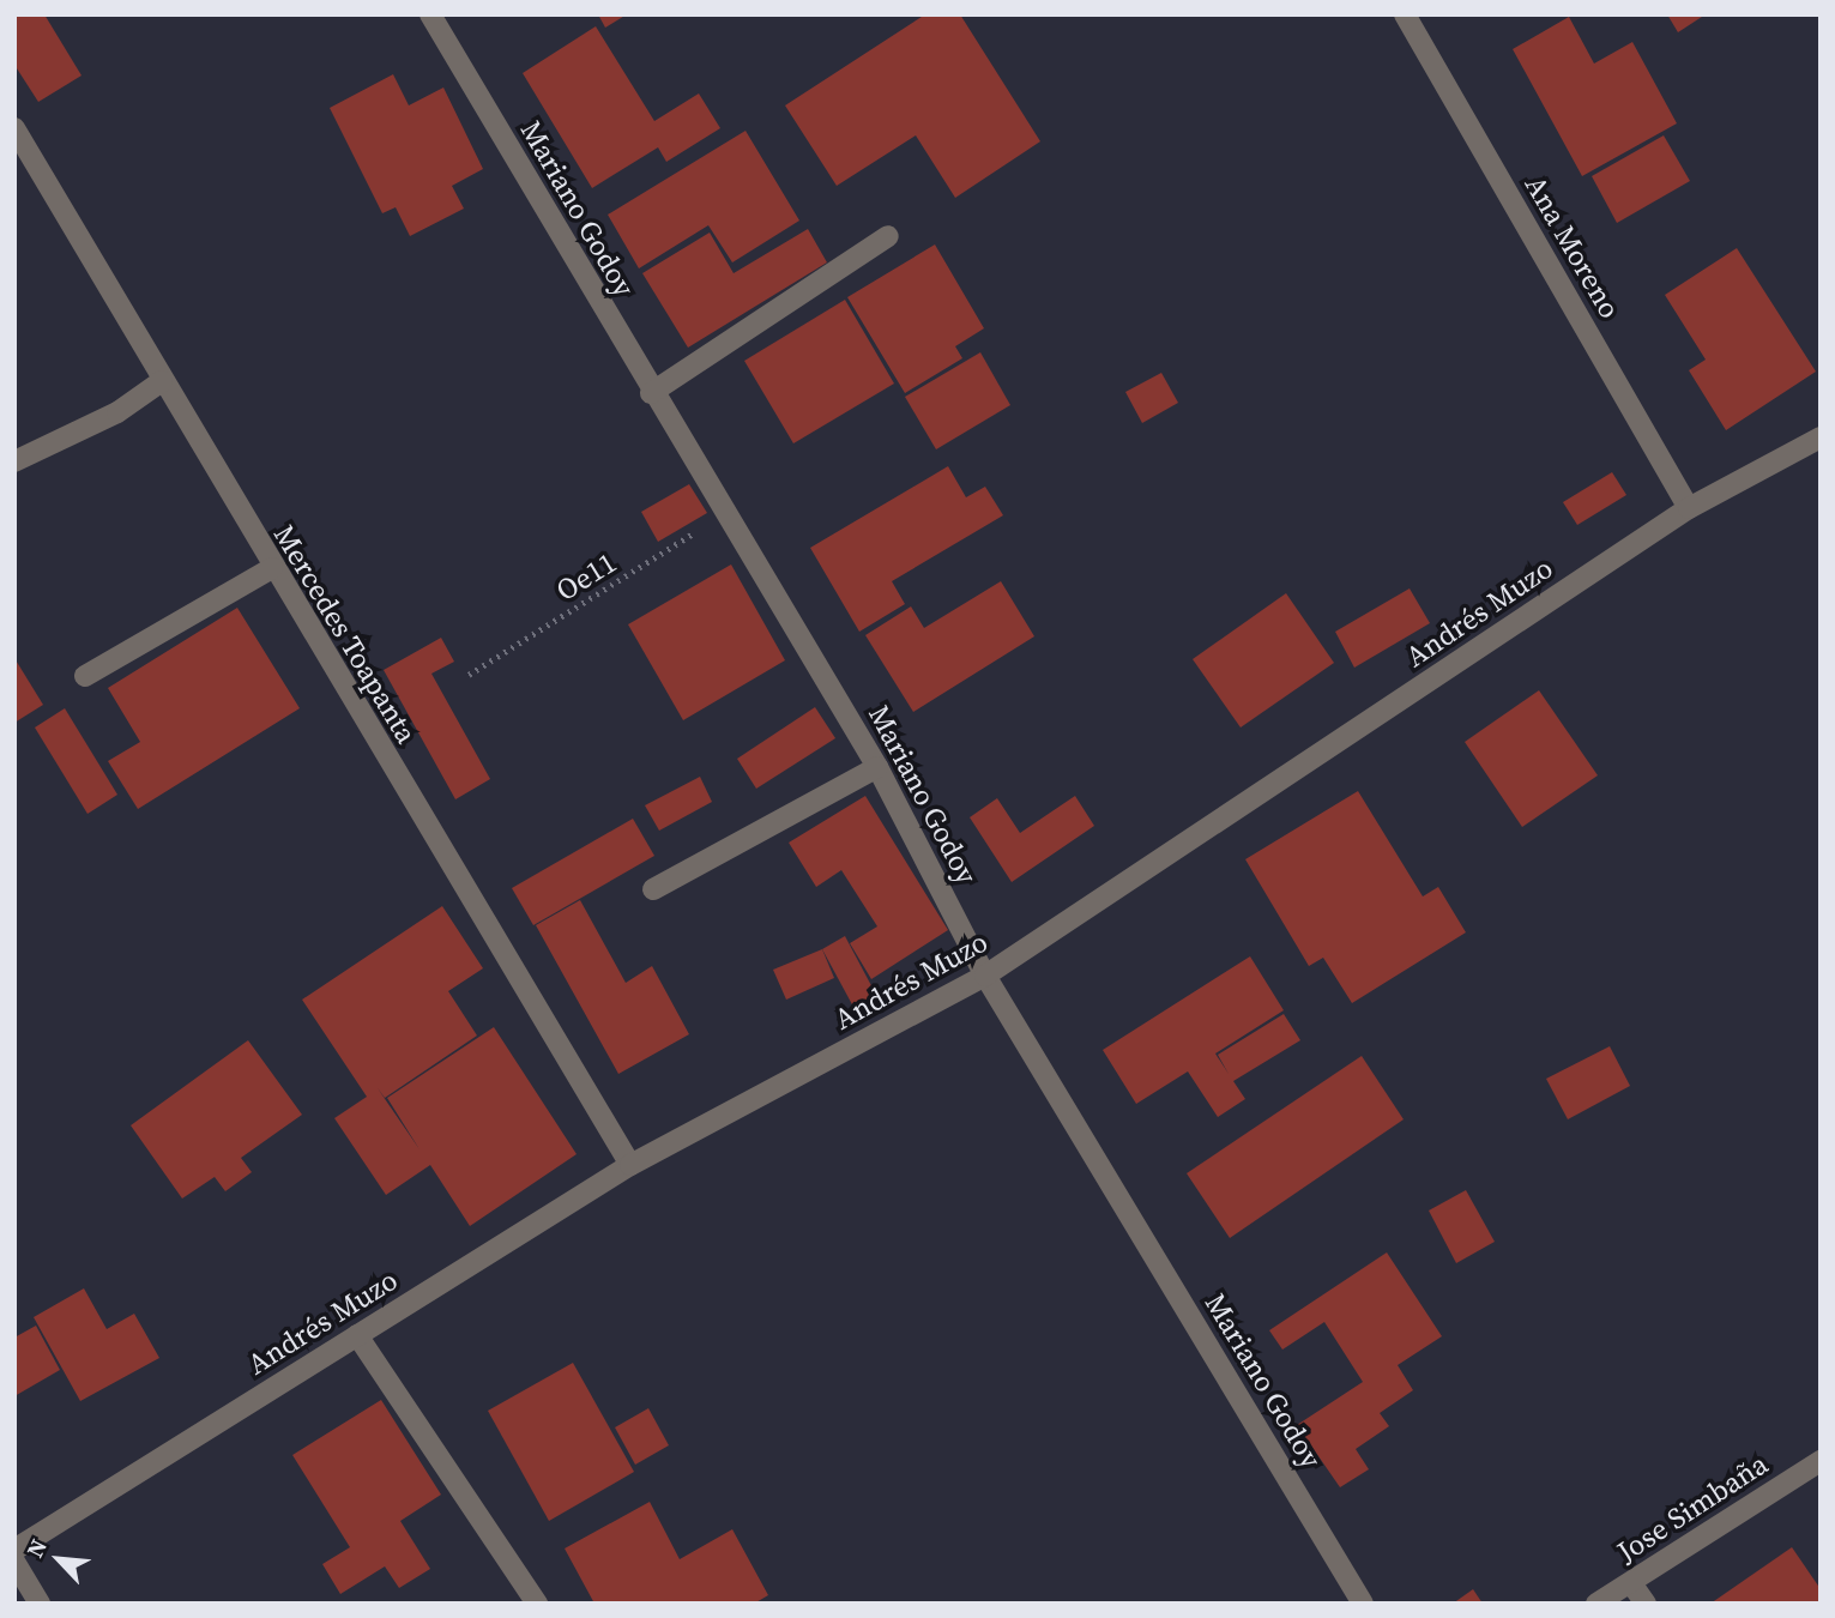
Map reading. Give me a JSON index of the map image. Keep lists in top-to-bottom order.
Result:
{
  "streets": {
    "street": [
      "Mariano Godoy",
      "Ana Moreno",
      "Andrés Muzo",
      "Mercedes Toapanta",
      "Jose Simbaña"
    ],
    "path": ["Oe11"]
  },
  "crossings": [
    ["Mariano Godoy", "Oe11"],
    ["Mariano Godoy", "Andrés Muzo"],
    ["Ana Moreno", "Andrés Muzo"],
    ["Andrés Muzo", "Mercedes Toapanta"]
  ],
  "north": "top left"
}
